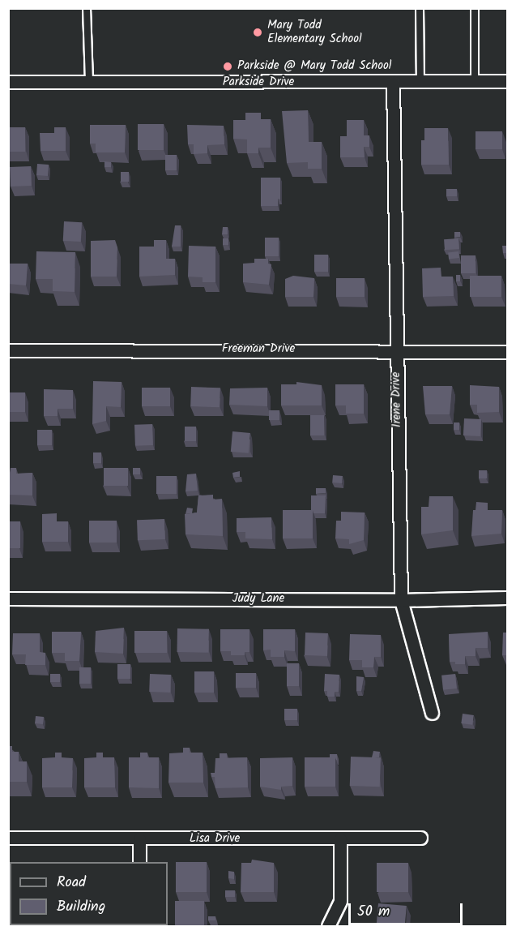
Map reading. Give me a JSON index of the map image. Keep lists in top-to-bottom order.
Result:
{
  "streets": {
    "street": [
      "Parkside Drive",
      "Freeman Drive",
      "Irene Drive",
      "Judy Lane",
      "Lisa Drive"
    ]
  },
  "crossings": [
    ["Parkside Drive", "Irene Drive"],
    ["Freeman Drive", "Irene Drive"],
    ["Irene Drive", "Judy Lane"]
  ],
  "places": ["Mary Todd Elementary School", "Parkside @ Mary Todd School"],
  "legend": ["Road", "Building"],
  "scale_bar": "50 m"
}
